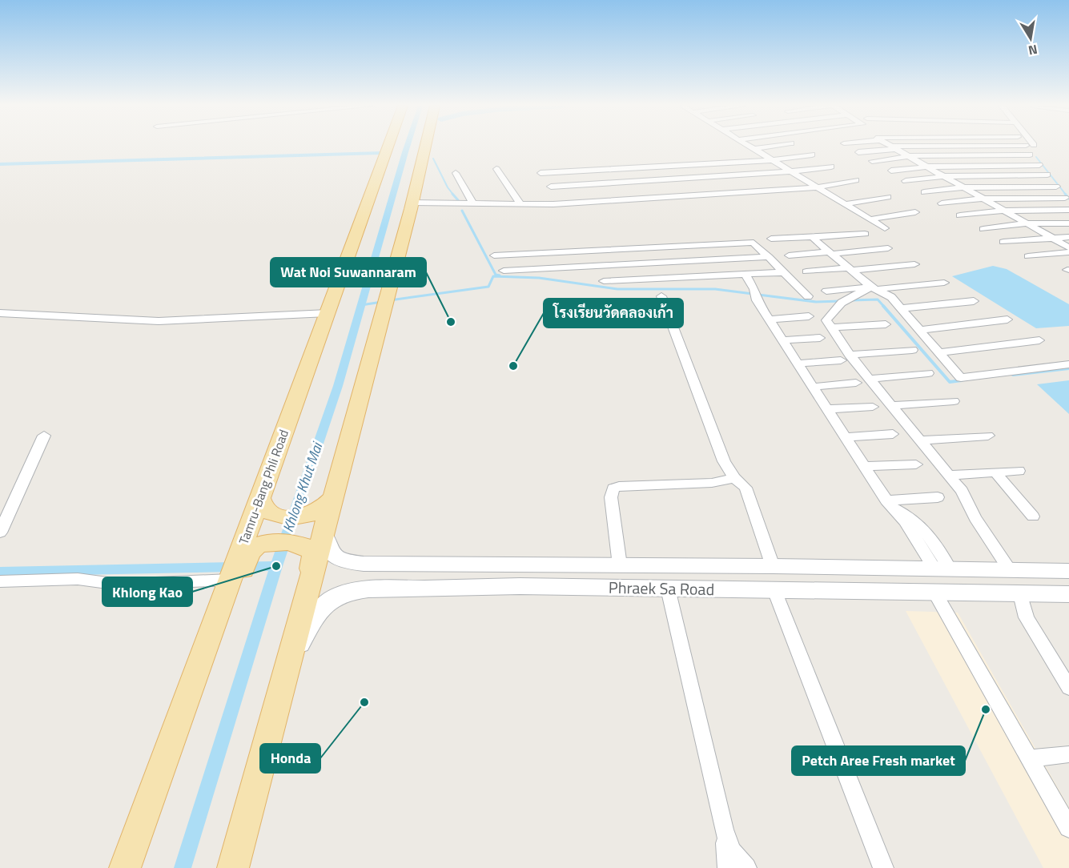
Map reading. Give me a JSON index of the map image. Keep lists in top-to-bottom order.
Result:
{
  "streets": {
    "main road": ["Tamru-Bang Phli Road", "Phraek Sa Road"]
  },
  "water": ["Khlong Khut Mai"],
  "places": [
    "Wat Noi Suwannaram",
    "โรงเรียนวัดคลองเก้า",
    "Khlong Kao",
    "Honda",
    "Petch Aree Fresh market"
  ],
  "north": "bottom"
}
